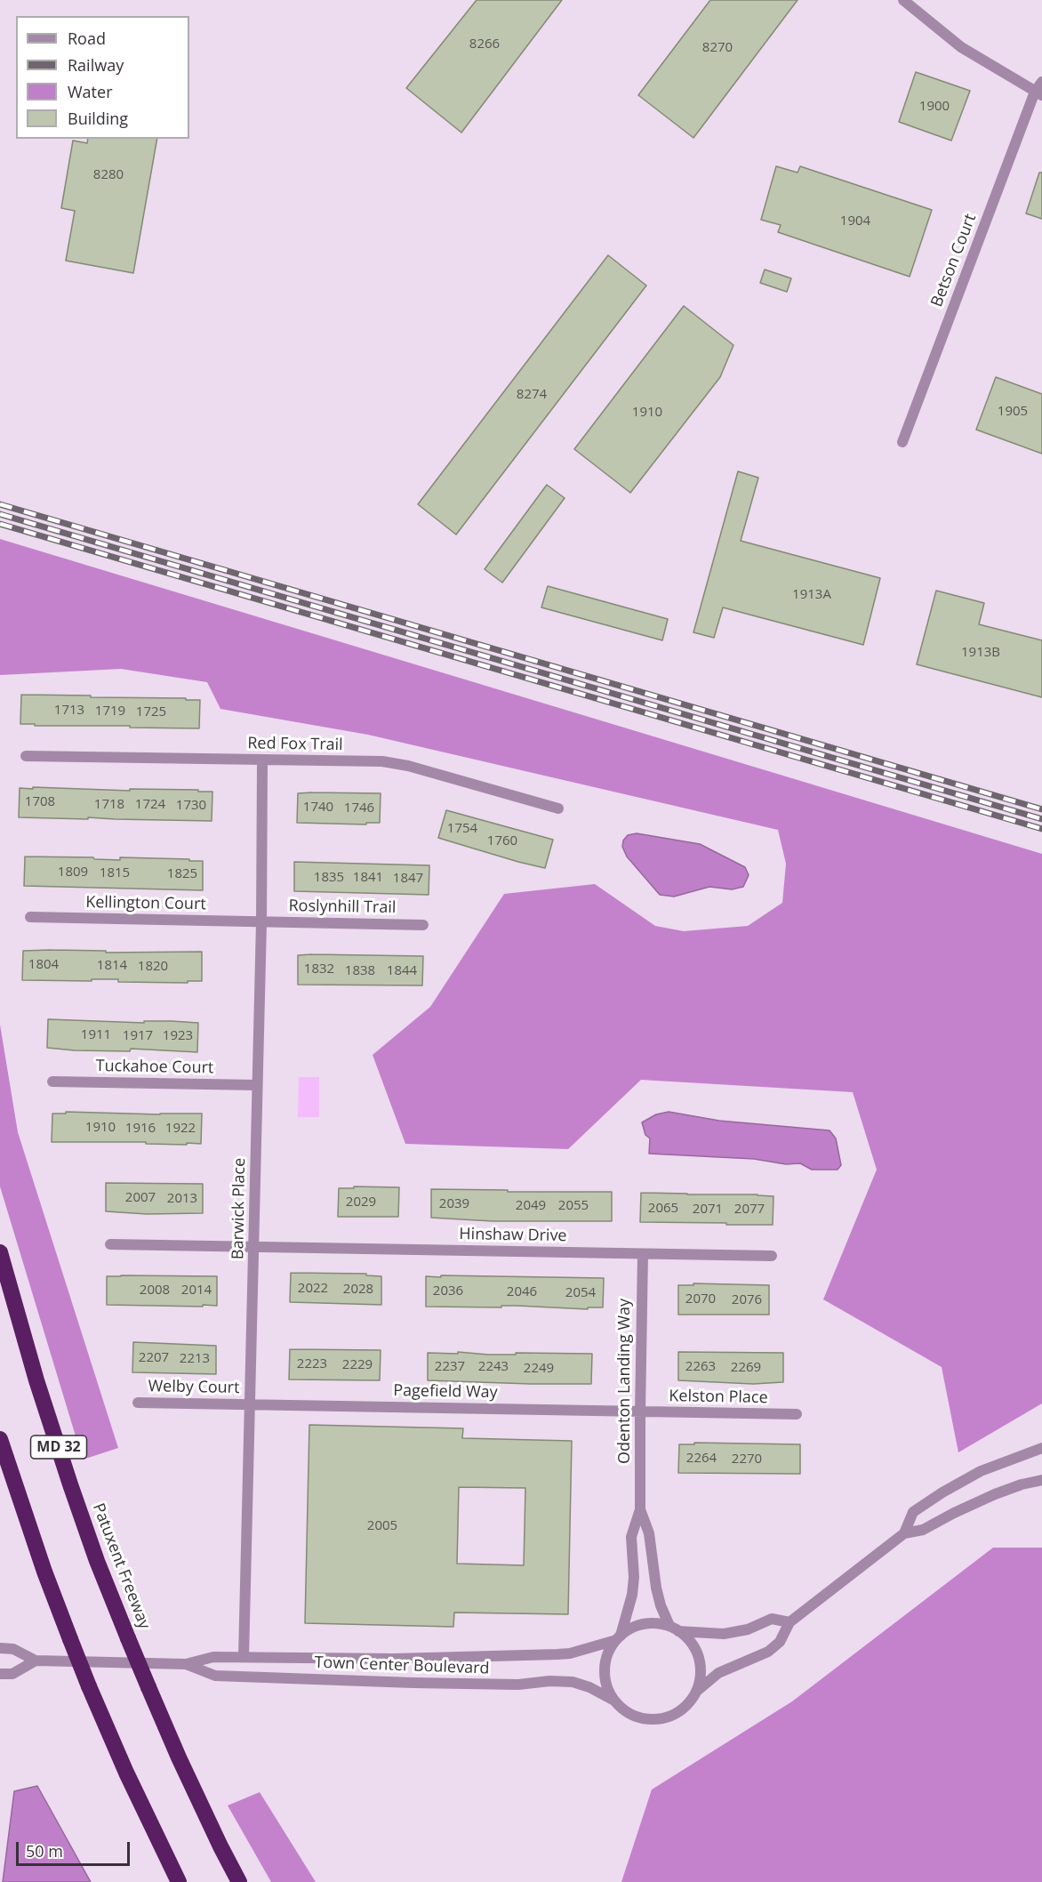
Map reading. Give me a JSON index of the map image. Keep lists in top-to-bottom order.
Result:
{
  "streets": {
    "highway": ["MD 32", "Patuxent Freeway"],
    "street": [
      "Betson Court",
      "Red Fox Trail",
      "Kellington Court",
      "Roslynhill Trail",
      "Tuckahoe Court",
      "Barwick Place",
      "Hinshaw Drive",
      "Odenton Landing Way",
      "Welby Court",
      "Pagefield Way",
      "Kelston Place",
      "Town Center Boulevard"
    ]
  },
  "crossings": [
    ["Red Fox Trail", "Barwick Place"],
    ["Kellington Court", "Roslynhill Trail"],
    ["Kellington Court", "Barwick Place"],
    ["Roslynhill Trail", "Barwick Place"],
    ["Tuckahoe Court", "Barwick Place"],
    ["Barwick Place", "Hinshaw Drive"],
    ["Barwick Place", "Welby Court"],
    ["Barwick Place", "Pagefield Way"],
    ["Barwick Place", "Town Center Boulevard"],
    ["Hinshaw Drive", "Odenton Landing Way"],
    ["Odenton Landing Way", "Pagefield Way"],
    ["Odenton Landing Way", "Kelston Place"],
    ["Odenton Landing Way", "Town Center Boulevard"],
    ["Welby Court", "Pagefield Way"],
    ["Pagefield Way", "Kelston Place"]
  ],
  "house_numbers": [
    "8266",
    "8270",
    "1900",
    "8280",
    "1904",
    "8274",
    "1905",
    "1910",
    "1913A",
    "1913B",
    "1713",
    "1719",
    "1725",
    "1708",
    "1718",
    "1724",
    "1730",
    "1740",
    "1746",
    "1754",
    "1760",
    "1809",
    "1815",
    "1825",
    "1835",
    "1841",
    "1847",
    "1804",
    "1814",
    "1820",
    "1832",
    "1838",
    "1844",
    "1911",
    "1917",
    "1923",
    "1910",
    "1916",
    "1922",
    "2007",
    "2013",
    "2029",
    "2039",
    "2049",
    "2055",
    "2065",
    "2071",
    "2077",
    "2022",
    "2028",
    "2008",
    "2014",
    "2036",
    "2046",
    "2054",
    "2070",
    "2076",
    "2207",
    "2213",
    "2223",
    "2229",
    "2237",
    "2243",
    "2263",
    "2269",
    "2249",
    "2264",
    "2270",
    "2005"
  ],
  "legend": [
    "Road",
    "Railway",
    "Water",
    "Building"
  ],
  "scale_bar": "50 m"
}
